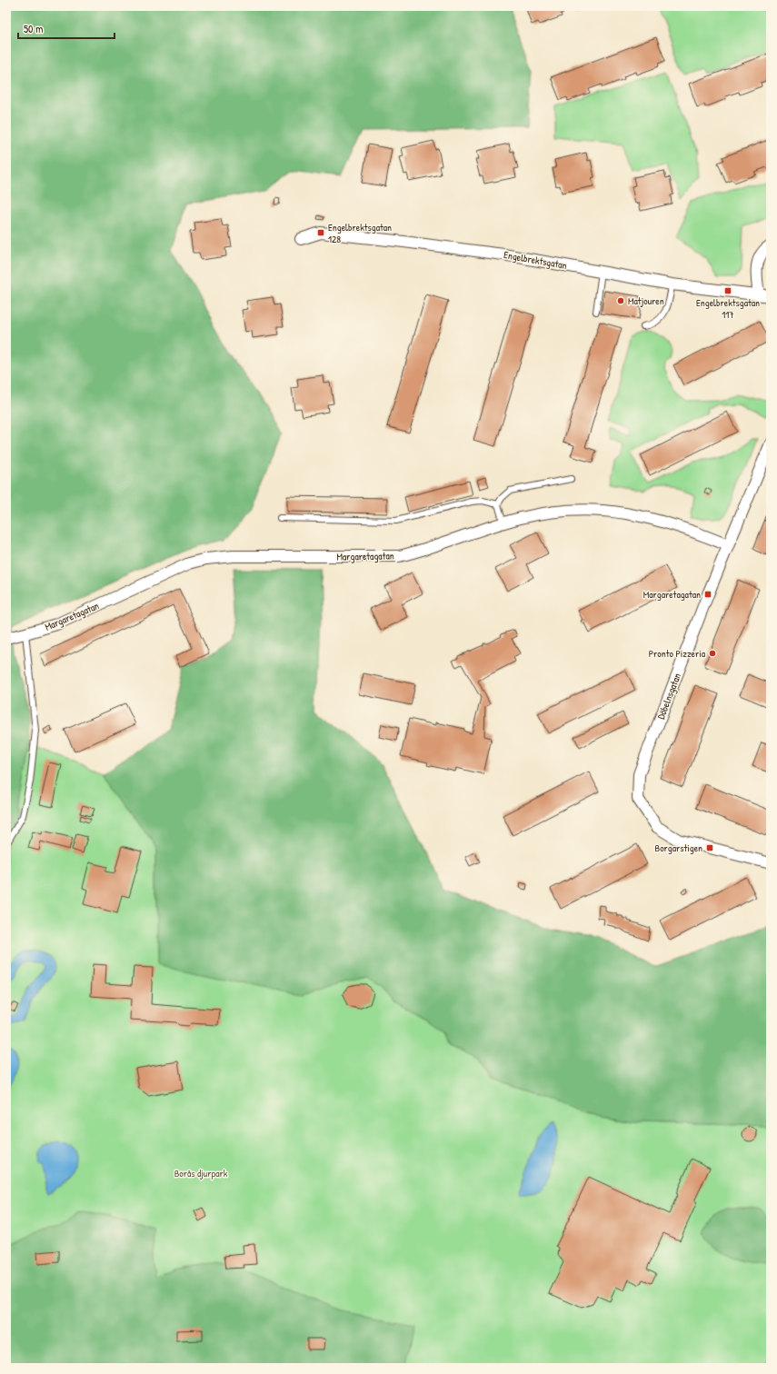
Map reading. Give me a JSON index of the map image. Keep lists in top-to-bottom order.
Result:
{
  "streets": {
    "street": ["Engelbrektsgatan", "Margaretagatan", "Döbelnsgatan"]
  },
  "crossings": [
    ["Margaretagatan", "Döbelnsgatan"]
  ],
  "parks": ["Borås djurpark"],
  "places": {
    "transit": [
      "Engelbrektsgatan 128",
      "Engelbrektsgatan 117",
      "Margaretagatan",
      "Borgarstigen"
    ],
    "other": ["Matjouren", "Pronto Pizzeria"]
  },
  "scale_bar": "50 m"
}
